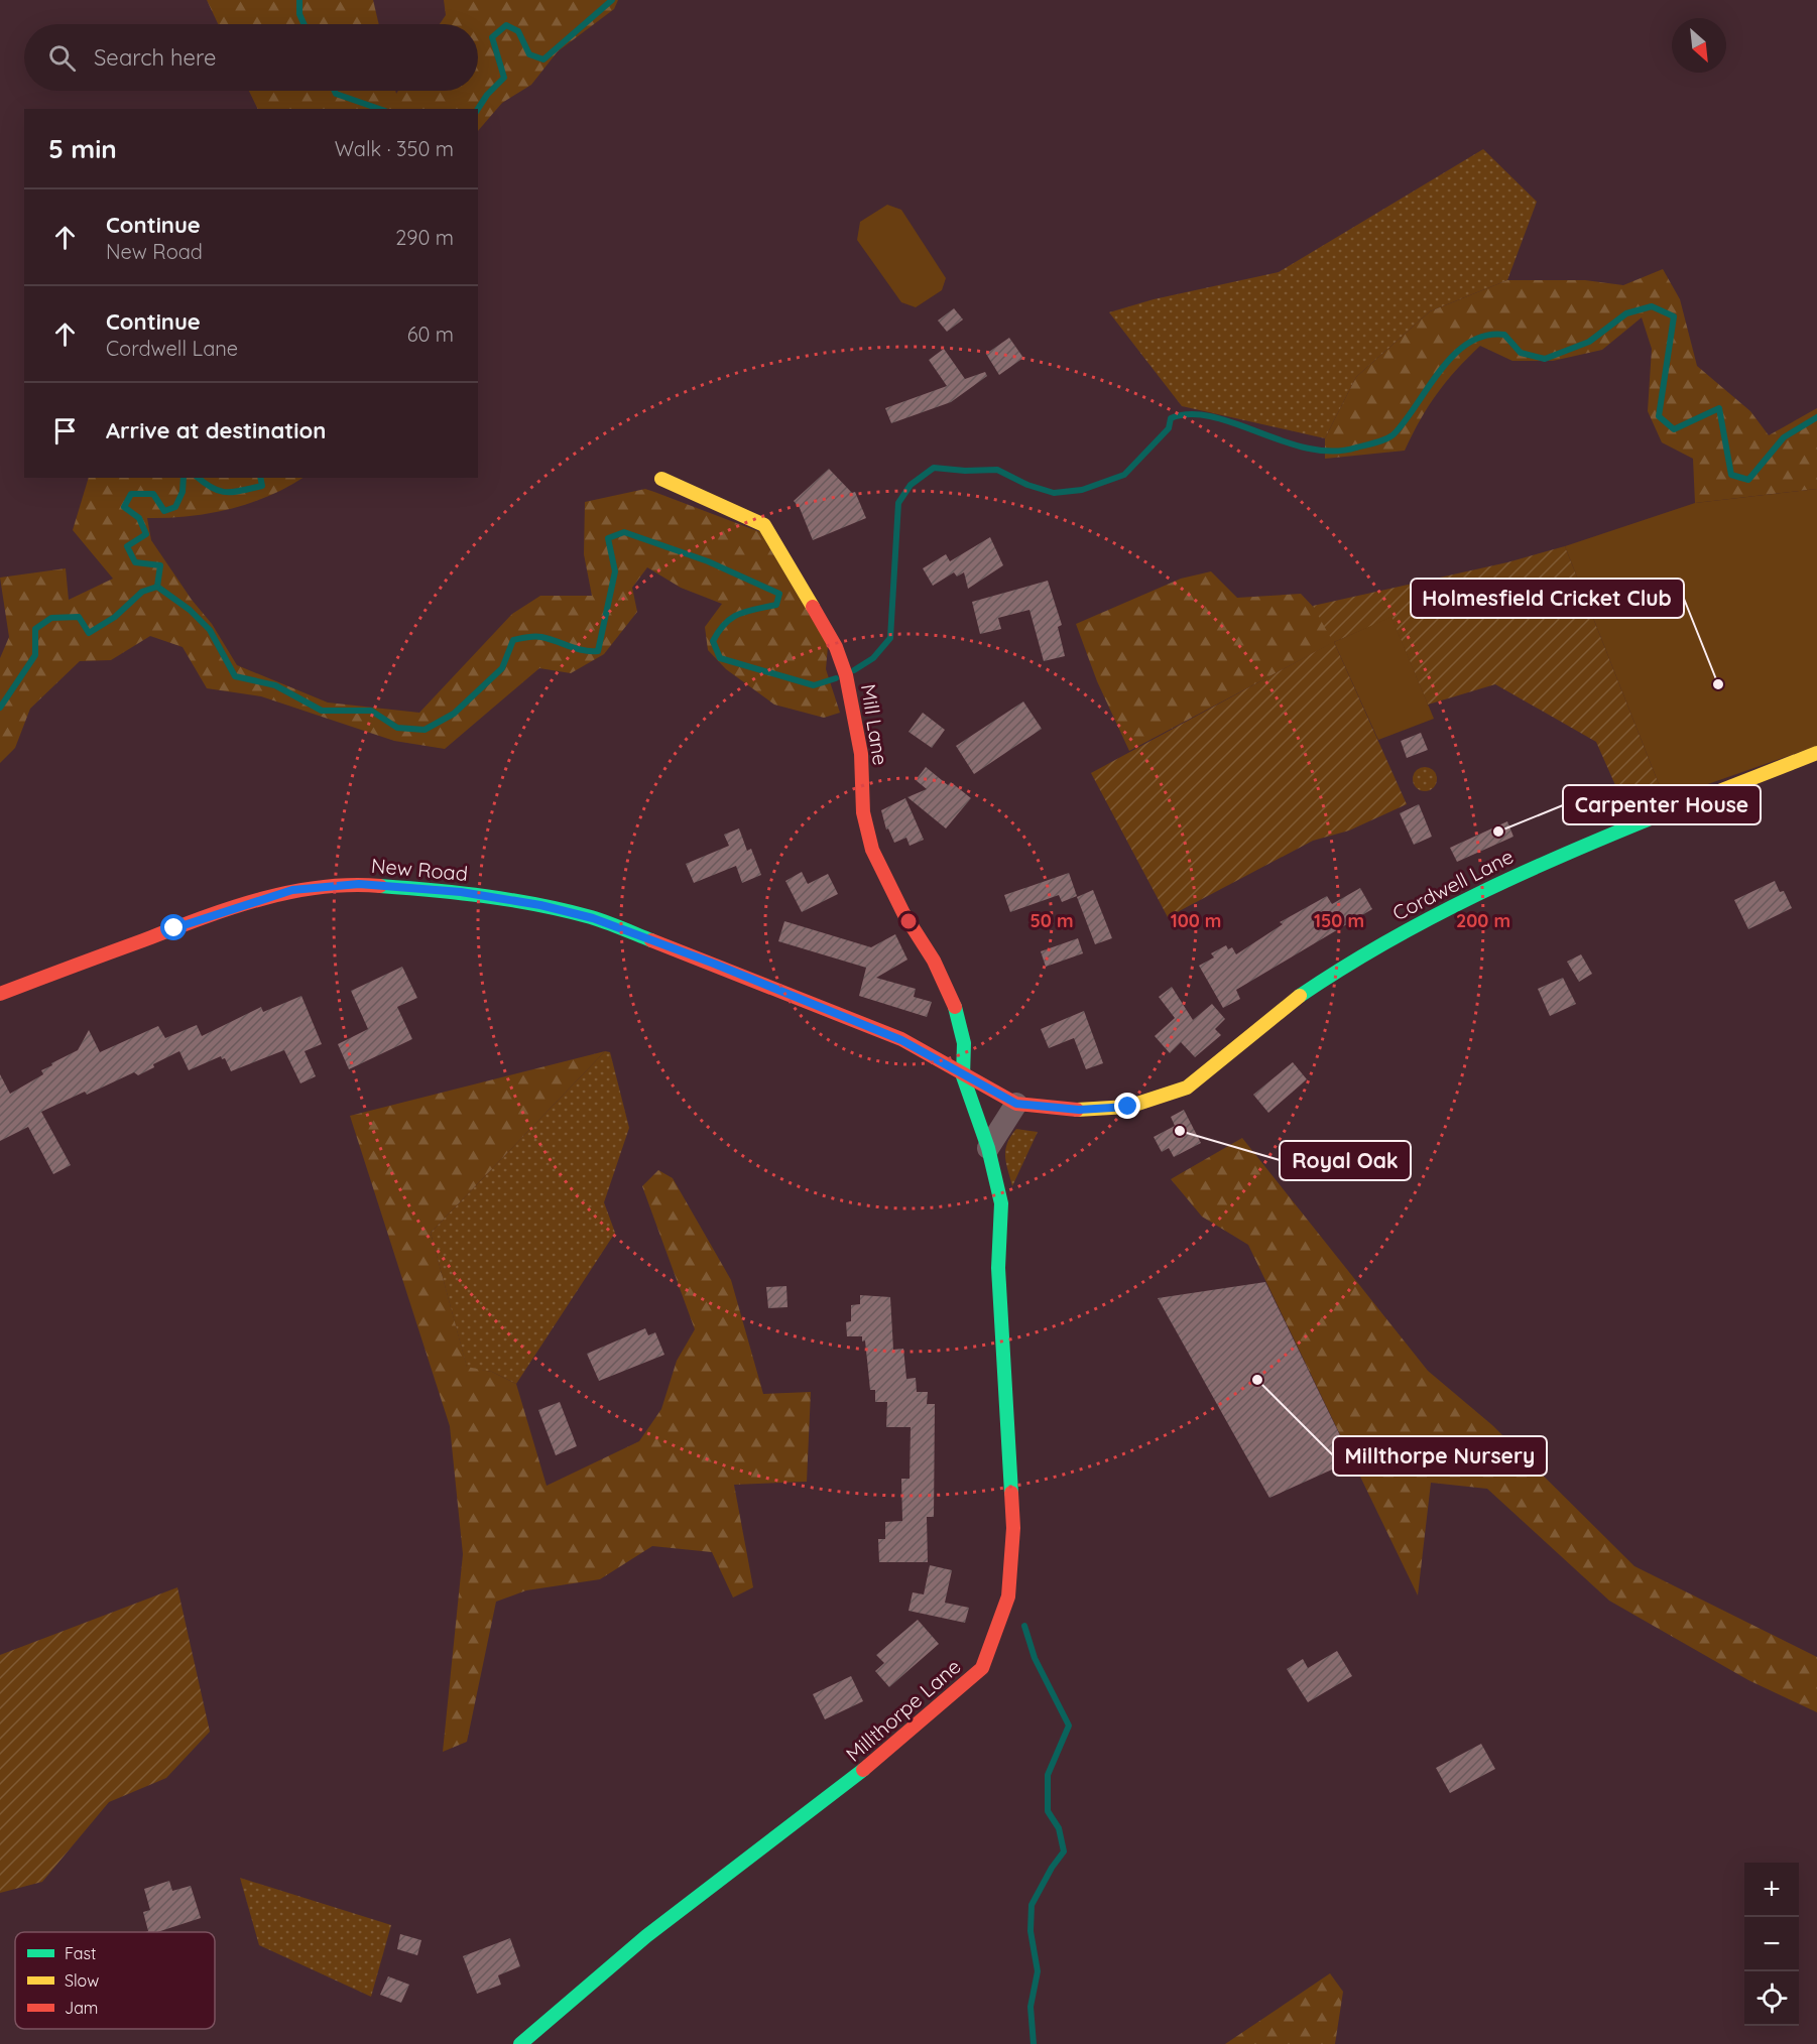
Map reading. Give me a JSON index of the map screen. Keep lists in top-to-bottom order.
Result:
{
  "streets": {
    "main road": [
      "Mill Lane",
      "New Road",
      "Cordwell Lane",
      "Millthorpe Lane"
    ]
  },
  "crossings": [
    ["Mill Lane", "New Road"],
    ["Mill Lane", "Cordwell Lane"],
    ["Mill Lane", "Millthorpe Lane"],
    ["New Road", "Cordwell Lane"],
    ["New Road", "Millthorpe Lane"],
    ["Cordwell Lane", "Millthorpe Lane"]
  ],
  "places": [
    "Holmesfield Cricket Club",
    "Carpenter House",
    "Royal Oak",
    "Millthorpe Nursery"
  ],
  "legend": ["Fast", "Slow", "Jam"],
  "north": "bottom right",
  "page": {
    "search": "Search here",
    "heading": ["5 min", "Walk · 350 m"],
    "list": [
      ["Continue", "New Road", "290 m"],
      ["Continue", "Cordwell Lane", "60 m"],
      "Arrive at destination"
    ],
    "map_buttons": ["+", "−"]
  },
  "rings": [
    "50 m",
    "100 m",
    "150 m",
    "200 m"
  ]
}
